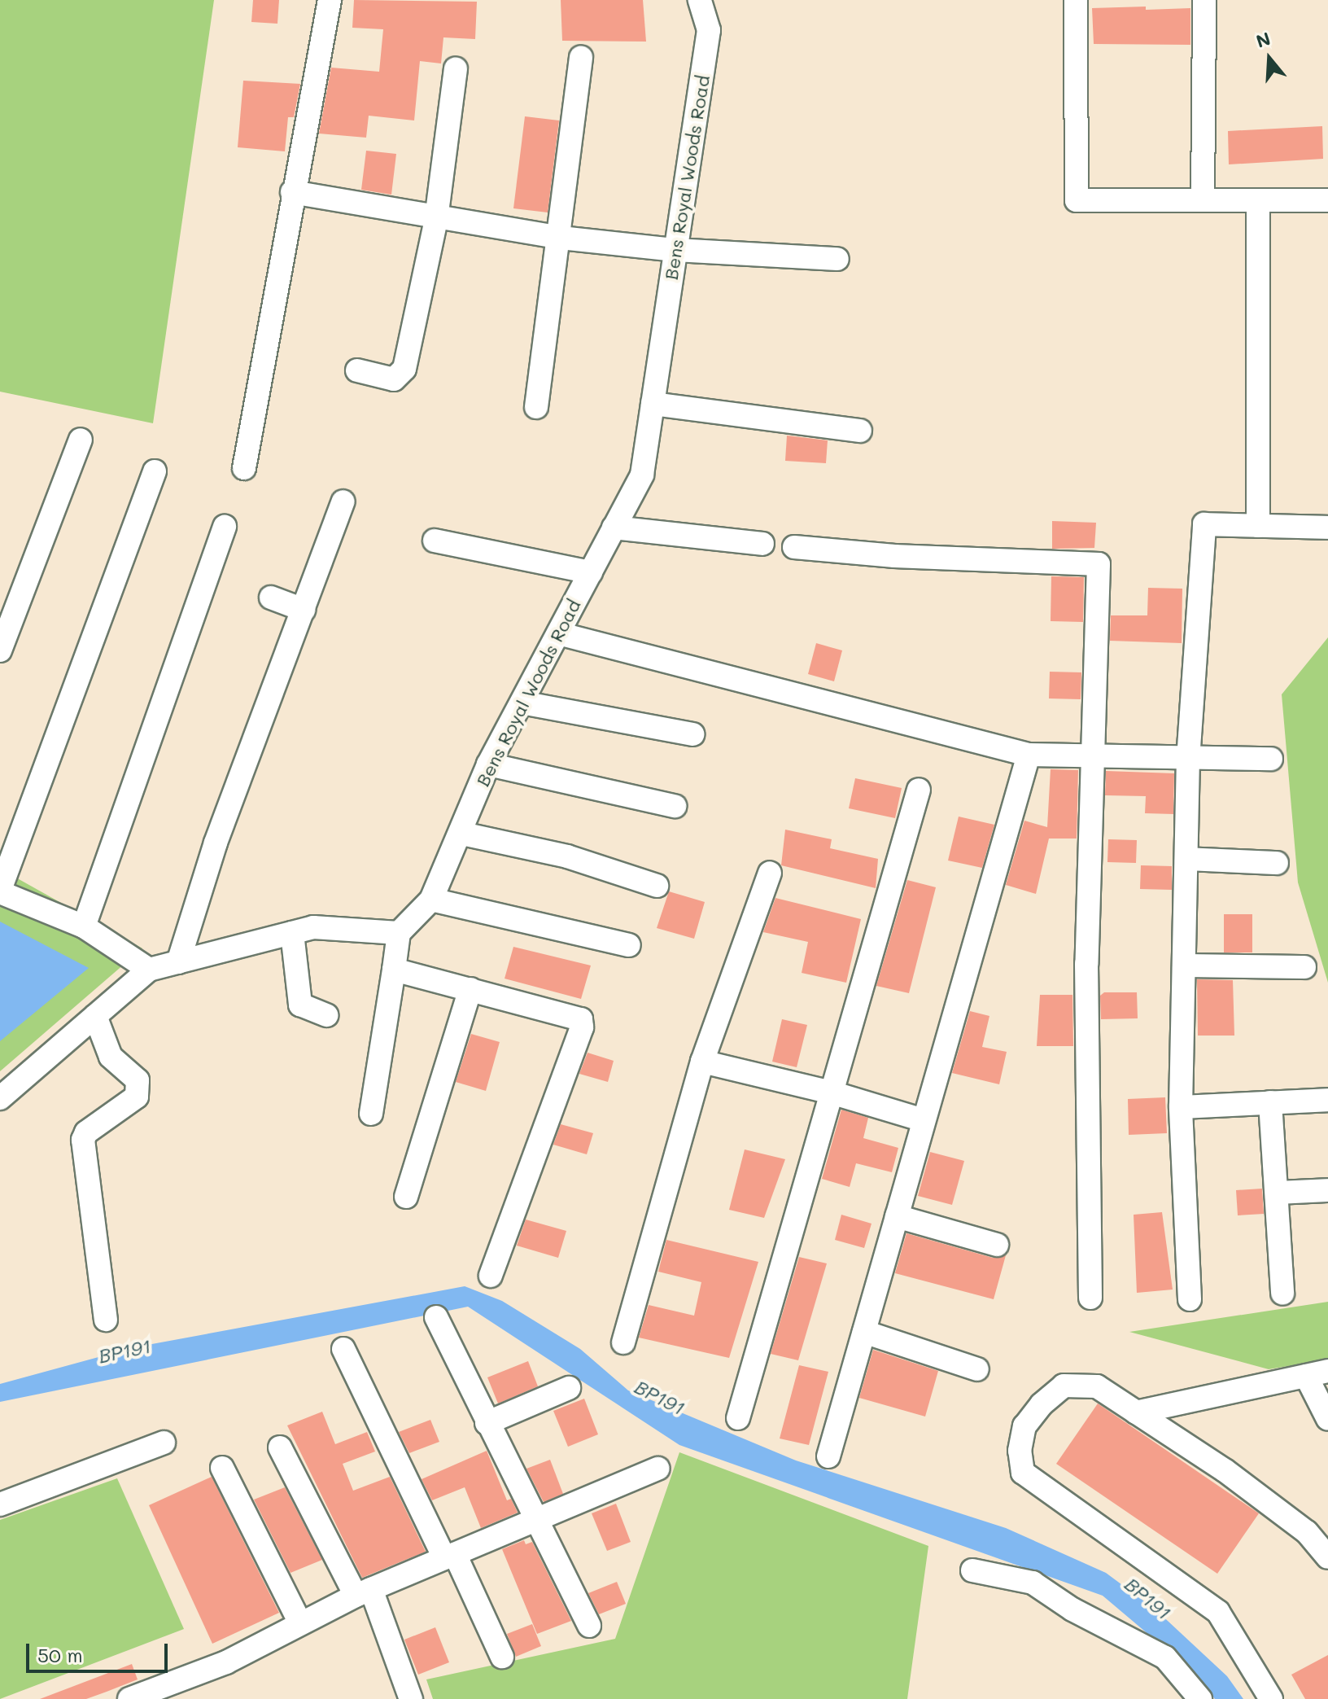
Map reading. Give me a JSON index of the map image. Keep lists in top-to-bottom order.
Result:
{
  "streets": {
    "street": ["Bens Royal Woods Road"]
  },
  "water": ["BP191"],
  "scale_bar": "50 m",
  "north": "top"
}
